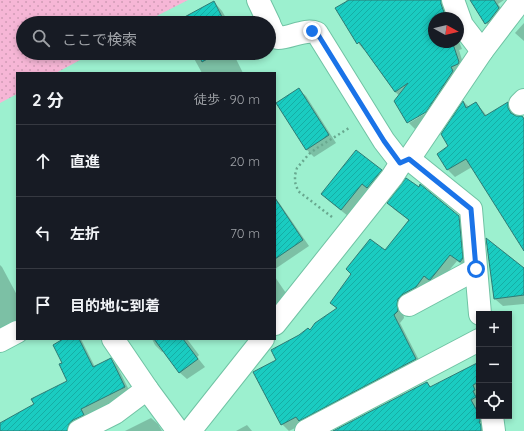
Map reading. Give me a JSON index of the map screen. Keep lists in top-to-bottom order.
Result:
{
  "north": "right",
  "page": {
    "search": "ここで検索",
    "heading": ["2 分", "徒歩 · 90 m"],
    "list": [
      ["直進", "20 m"],
      ["左折", "70 m"],
      "目的地に到着"
    ],
    "map_buttons": ["+", "−"]
  }
}
